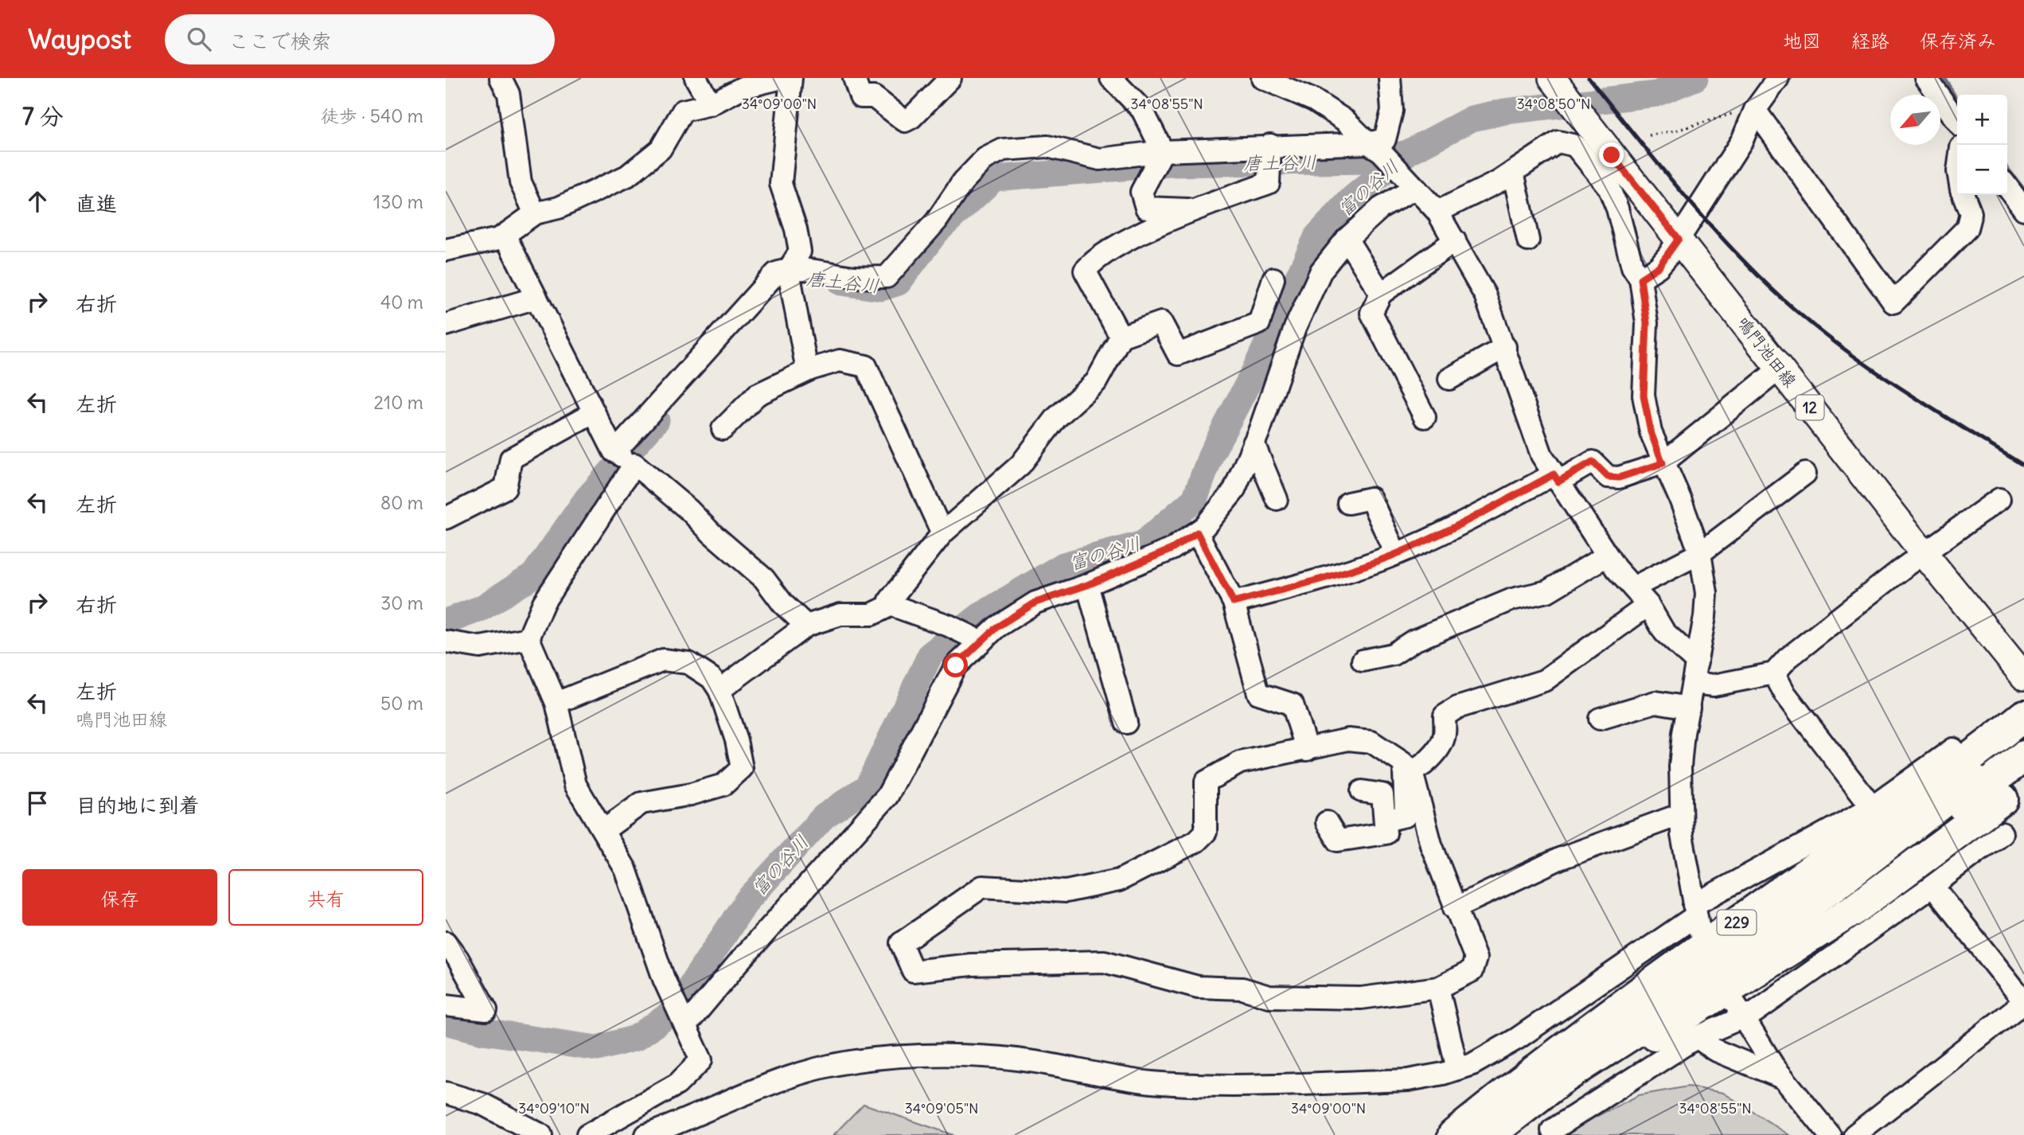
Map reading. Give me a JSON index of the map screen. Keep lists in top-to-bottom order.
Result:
{
  "streets": {
    "highway": ["229"],
    "main road": ["鳴門池田線", "12"]
  },
  "water": ["唐土谷川", "富の谷川"],
  "north": "bottom left",
  "page": {
    "header": "Waypost",
    "search": "ここで検索",
    "nav": ["地図", "経路", "保存済み"],
    "heading": ["7 分", "徒歩 · 540 m"],
    "map_buttons": ["+", "−"],
    "list": [
      ["直進", "130 m"],
      ["右折", "40 m"],
      ["左折", "210 m"],
      ["左折", "80 m"],
      ["右折", "30 m"],
      ["左折", "鳴門池田線", "50 m"],
      "目的地に到着"
    ],
    "buttons": ["保存", "共有"]
  },
  "coordinates": [
    "34°09'00\"N",
    "34°08'55\"N",
    "34°08'50\"N",
    "34°09'10\"N",
    "34°09'05\"N"
  ]
}
